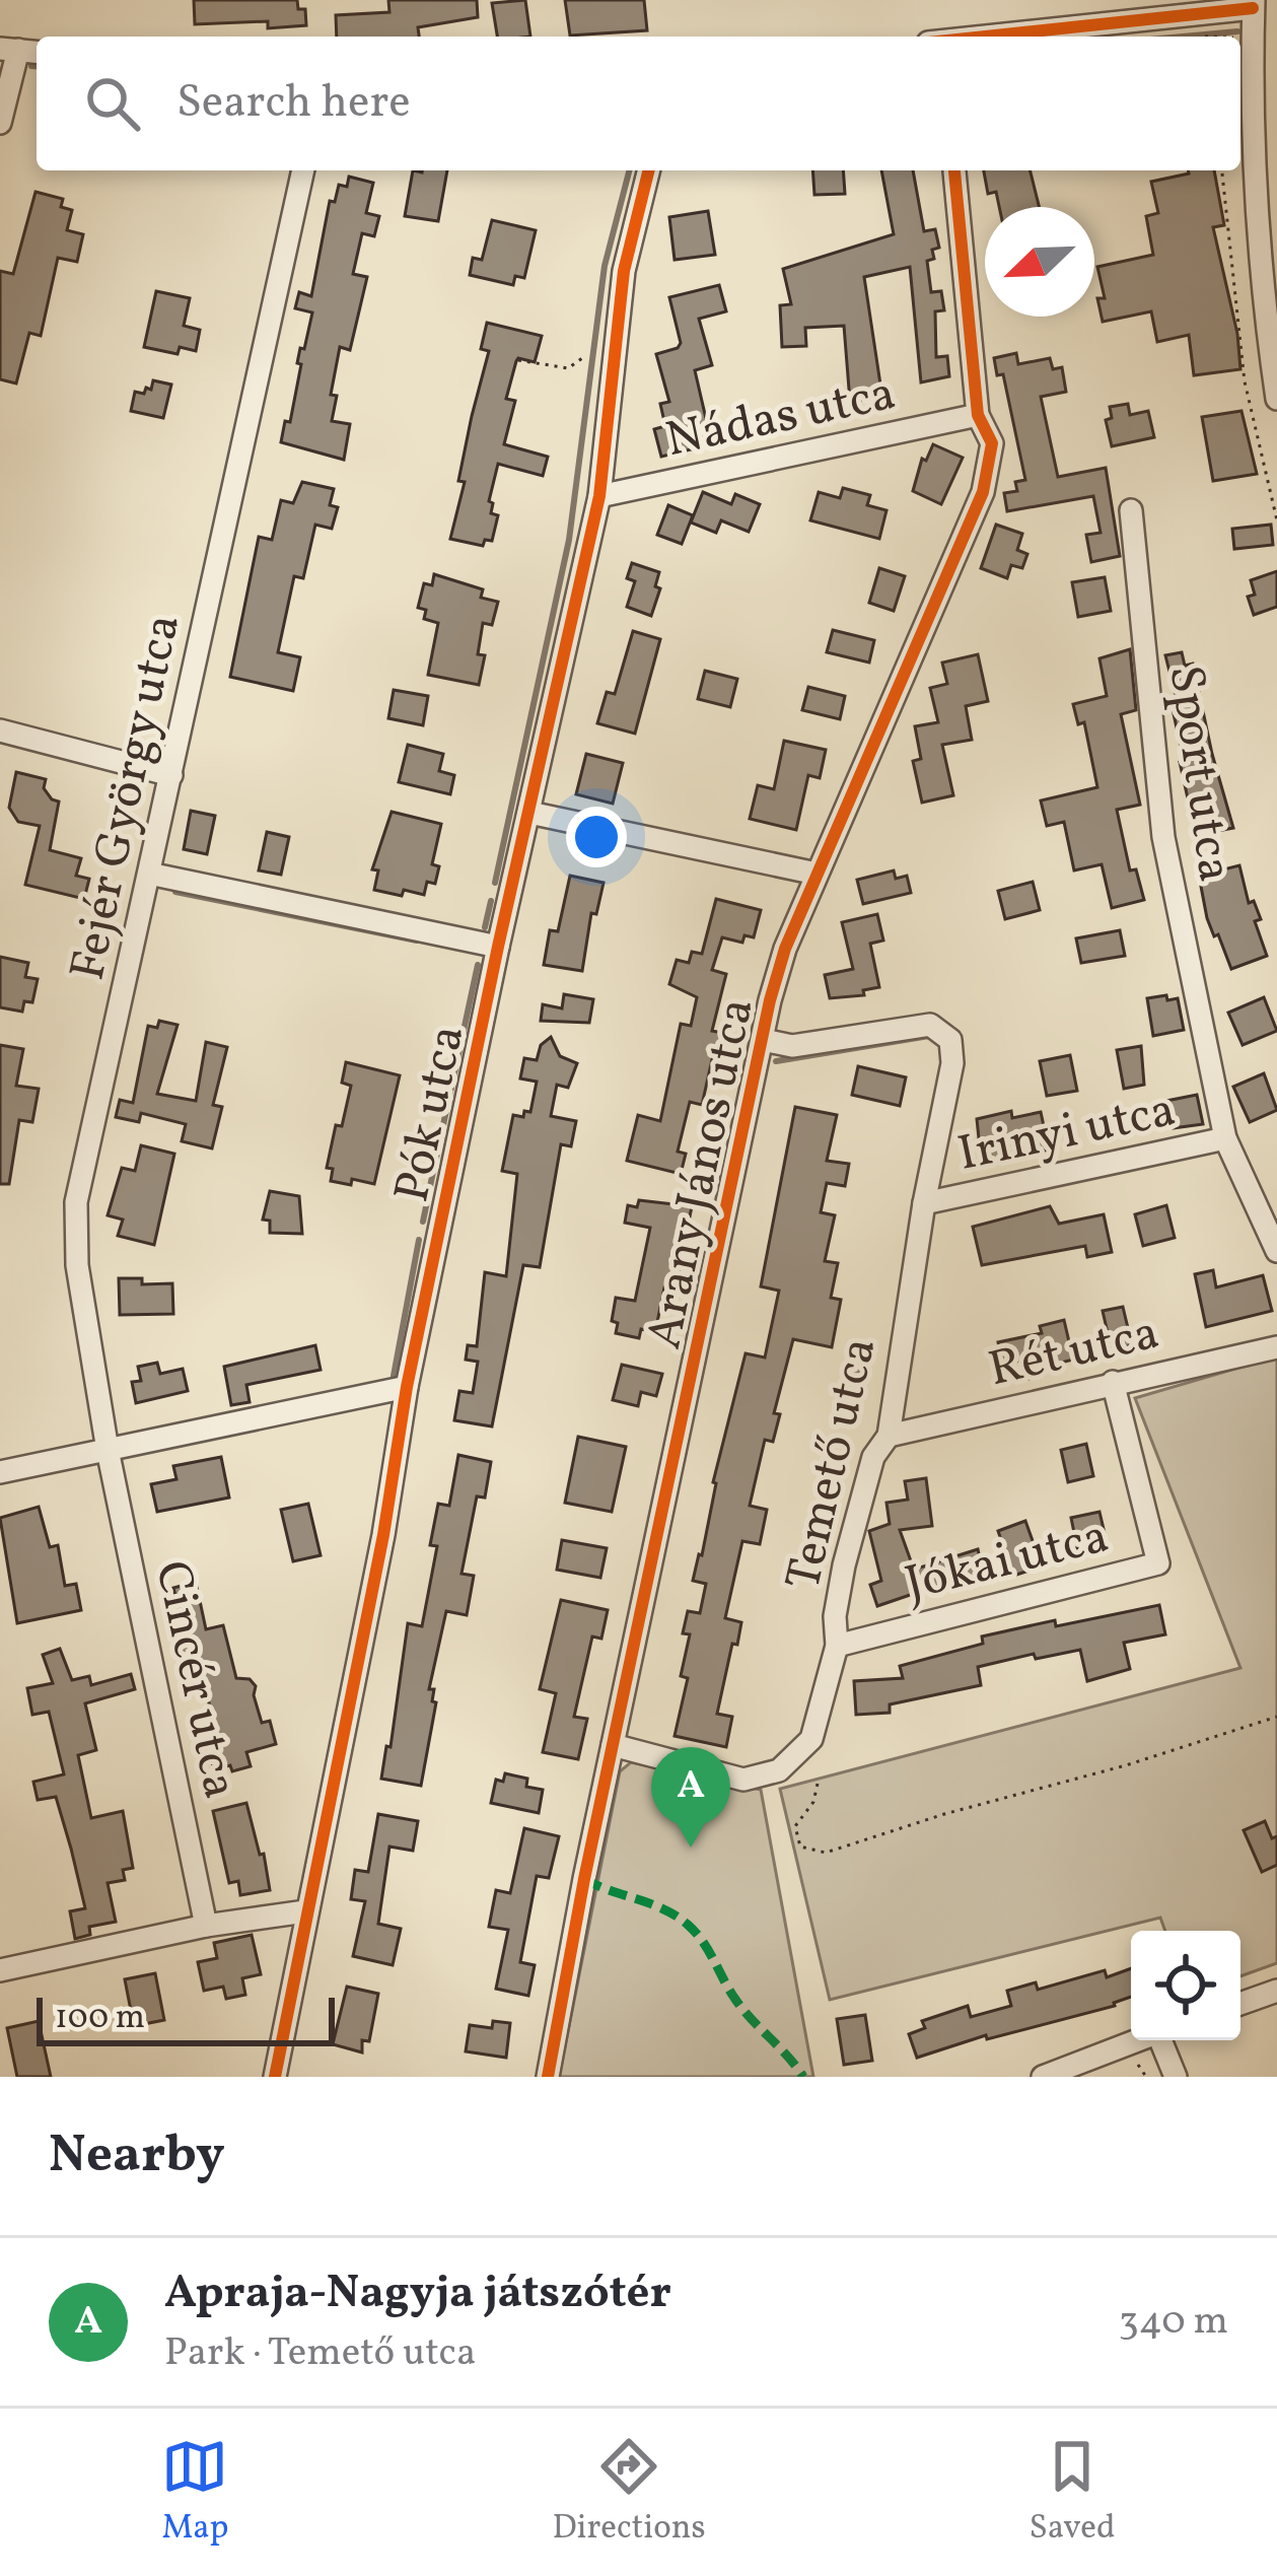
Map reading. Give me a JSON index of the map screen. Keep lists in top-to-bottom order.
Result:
{
  "streets": {
    "street": [
      "Nádas utca",
      "Sport utca",
      "Fejér György utca",
      "Pók utca",
      "Irinyi utca",
      "Arany János utca",
      "Rét utca",
      "Temető utca",
      "Jókai utca",
      "Cincér utca"
    ]
  },
  "crossings": [
    ["Nádas utca", "Pók utca"],
    ["Nádas utca", "Arany János utca"],
    ["Sport utca", "Irinyi utca"],
    ["Fejér György utca", "Cincér utca"],
    ["Irinyi utca", "Temető utca"],
    ["Arany János utca", "Temető utca"],
    ["Rét utca", "Temető utca"],
    ["Rét utca", "Jókai utca"],
    ["Temető utca", "Jókai utca"]
  ],
  "scale_bar": "100 m",
  "north": "bottom left",
  "page": {
    "search": "Search here",
    "pins": "A",
    "scale": "100 m",
    "heading": "Nearby",
    "list": [
      {
        "mark": "A",
        "name": "Apraja-Nagyja játszótér",
        "note": "Park · Temető utca",
        "value": "340 m"
      }
    ],
    "nav": ["Map", "Directions", "Saved"]
  }
}
